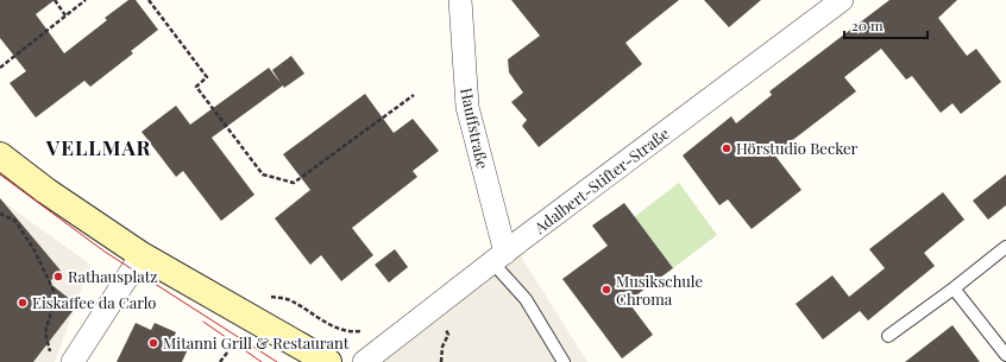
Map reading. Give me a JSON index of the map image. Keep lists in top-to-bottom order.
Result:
{
  "streets": {
    "street": ["Hauffstraße", "Adalbert-Stifter-Straße"]
  },
  "crossings": [
    ["Hauffstraße", "Adalbert-Stifter-Straße"]
  ],
  "districts": ["VELLMAR"],
  "places": [
    "Hörstudio Becker",
    "Rathausplatz",
    "Musikschule Chroma",
    "Eiskaffee da Carlo",
    "Mitanni Grill & Restaurant"
  ],
  "scale_bar": "20 m"
}
